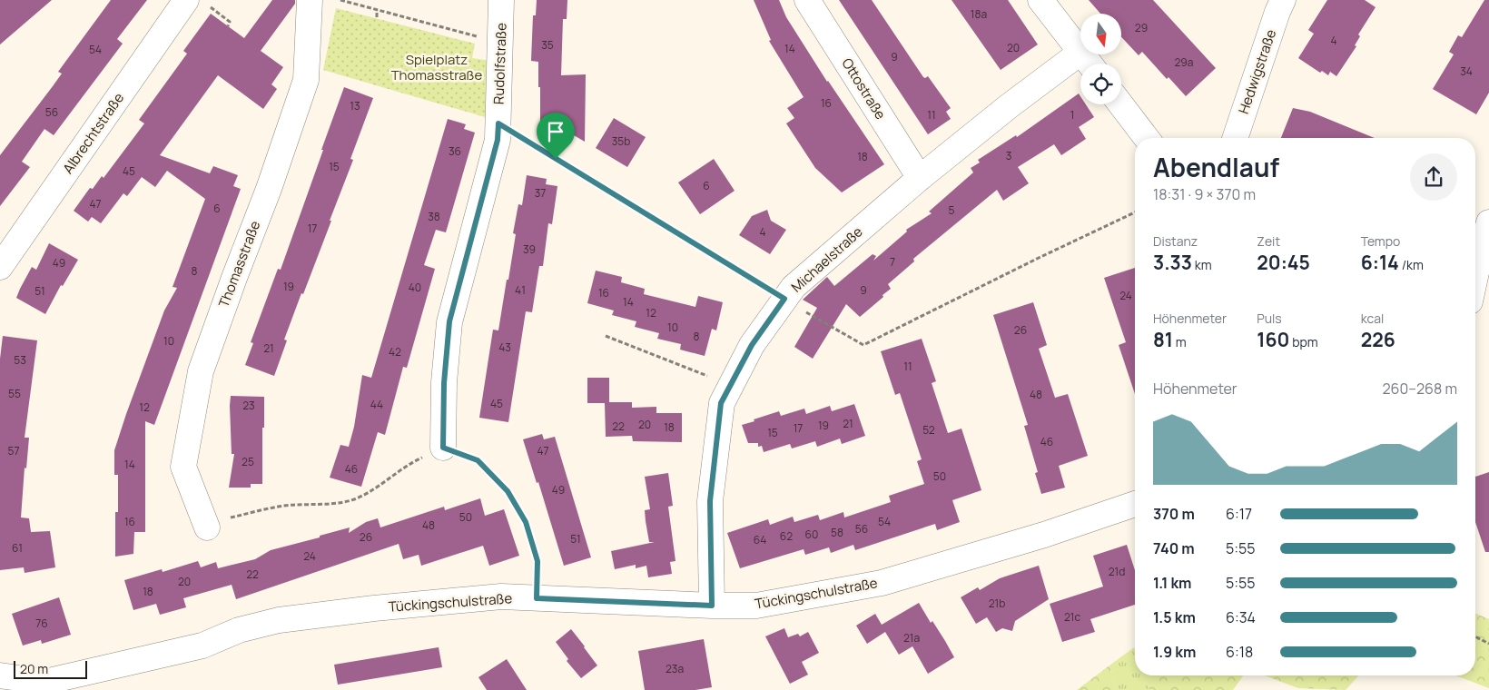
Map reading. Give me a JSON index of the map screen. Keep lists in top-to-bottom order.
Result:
{
  "streets": {
    "street": [
      "Rudolfstraße",
      "Hedwigstraße",
      "Ottostraße",
      "Albrechtstraße",
      "Michaelstraße",
      "Thomasstraße",
      "Tückingschulstraße"
    ]
  },
  "crossings": [
    ["Ottostraße", "Michaelstraße"],
    ["Michaelstraße", "Tückingschulstraße"]
  ],
  "parks": ["Spielplatz Thomasstraße"],
  "house_numbers": [
    "18a",
    "29",
    "4",
    "35",
    "20",
    "14",
    "54",
    "9",
    "29a",
    "34",
    "16",
    "13",
    "56",
    "11",
    "1",
    "35b",
    "36",
    "3",
    "18",
    "15",
    "45",
    "6",
    "37",
    "47",
    "6",
    "5",
    "38",
    "17",
    "4",
    "39",
    "7",
    "49",
    "8",
    "19",
    "40",
    "41",
    "9",
    "51",
    "16",
    "24",
    "14",
    "12",
    "10",
    "26",
    "8",
    "10",
    "43",
    "21",
    "42",
    "53",
    "11",
    "55",
    "48",
    "45",
    "44",
    "23",
    "12",
    "21",
    "20",
    "19",
    "22",
    "18",
    "17",
    "52",
    "15",
    "46",
    "57",
    "47",
    "25",
    "14",
    "46",
    "50",
    "49",
    "50",
    "16",
    "54",
    "48",
    "56",
    "58",
    "60",
    "62",
    "26",
    "51",
    "64",
    "61",
    "24",
    "21d",
    "22",
    "20",
    "18",
    "21b",
    "21c",
    "76",
    "21a",
    "23a"
  ],
  "scale_bar": "20 m",
  "north": "bottom",
  "page": {
    "heading": ["Abendlauf", "18:31 · 9 × 370 m"],
    "stats": [
      ["Distanz", "3.33 km"],
      ["Zeit", "20:45"],
      ["Tempo", "6:14 /km"],
      ["Höhenmeter", "81 m"],
      ["Puls", "160 bpm"],
      ["kcal", "226"]
    ],
    "chart": ["Höhenmeter", "260–268 m"],
    "list": [
      {
        "name": "370 m",
        "note": "6:17"
      },
      {
        "name": "740 m",
        "note": "5:55"
      },
      {
        "name": "1.1 km",
        "note": "5:55"
      },
      {
        "name": "1.5 km",
        "note": "6:34"
      },
      {
        "name": "1.9 km",
        "note": "6:18"
      }
    ],
    "scale": "20 m"
  }
}
